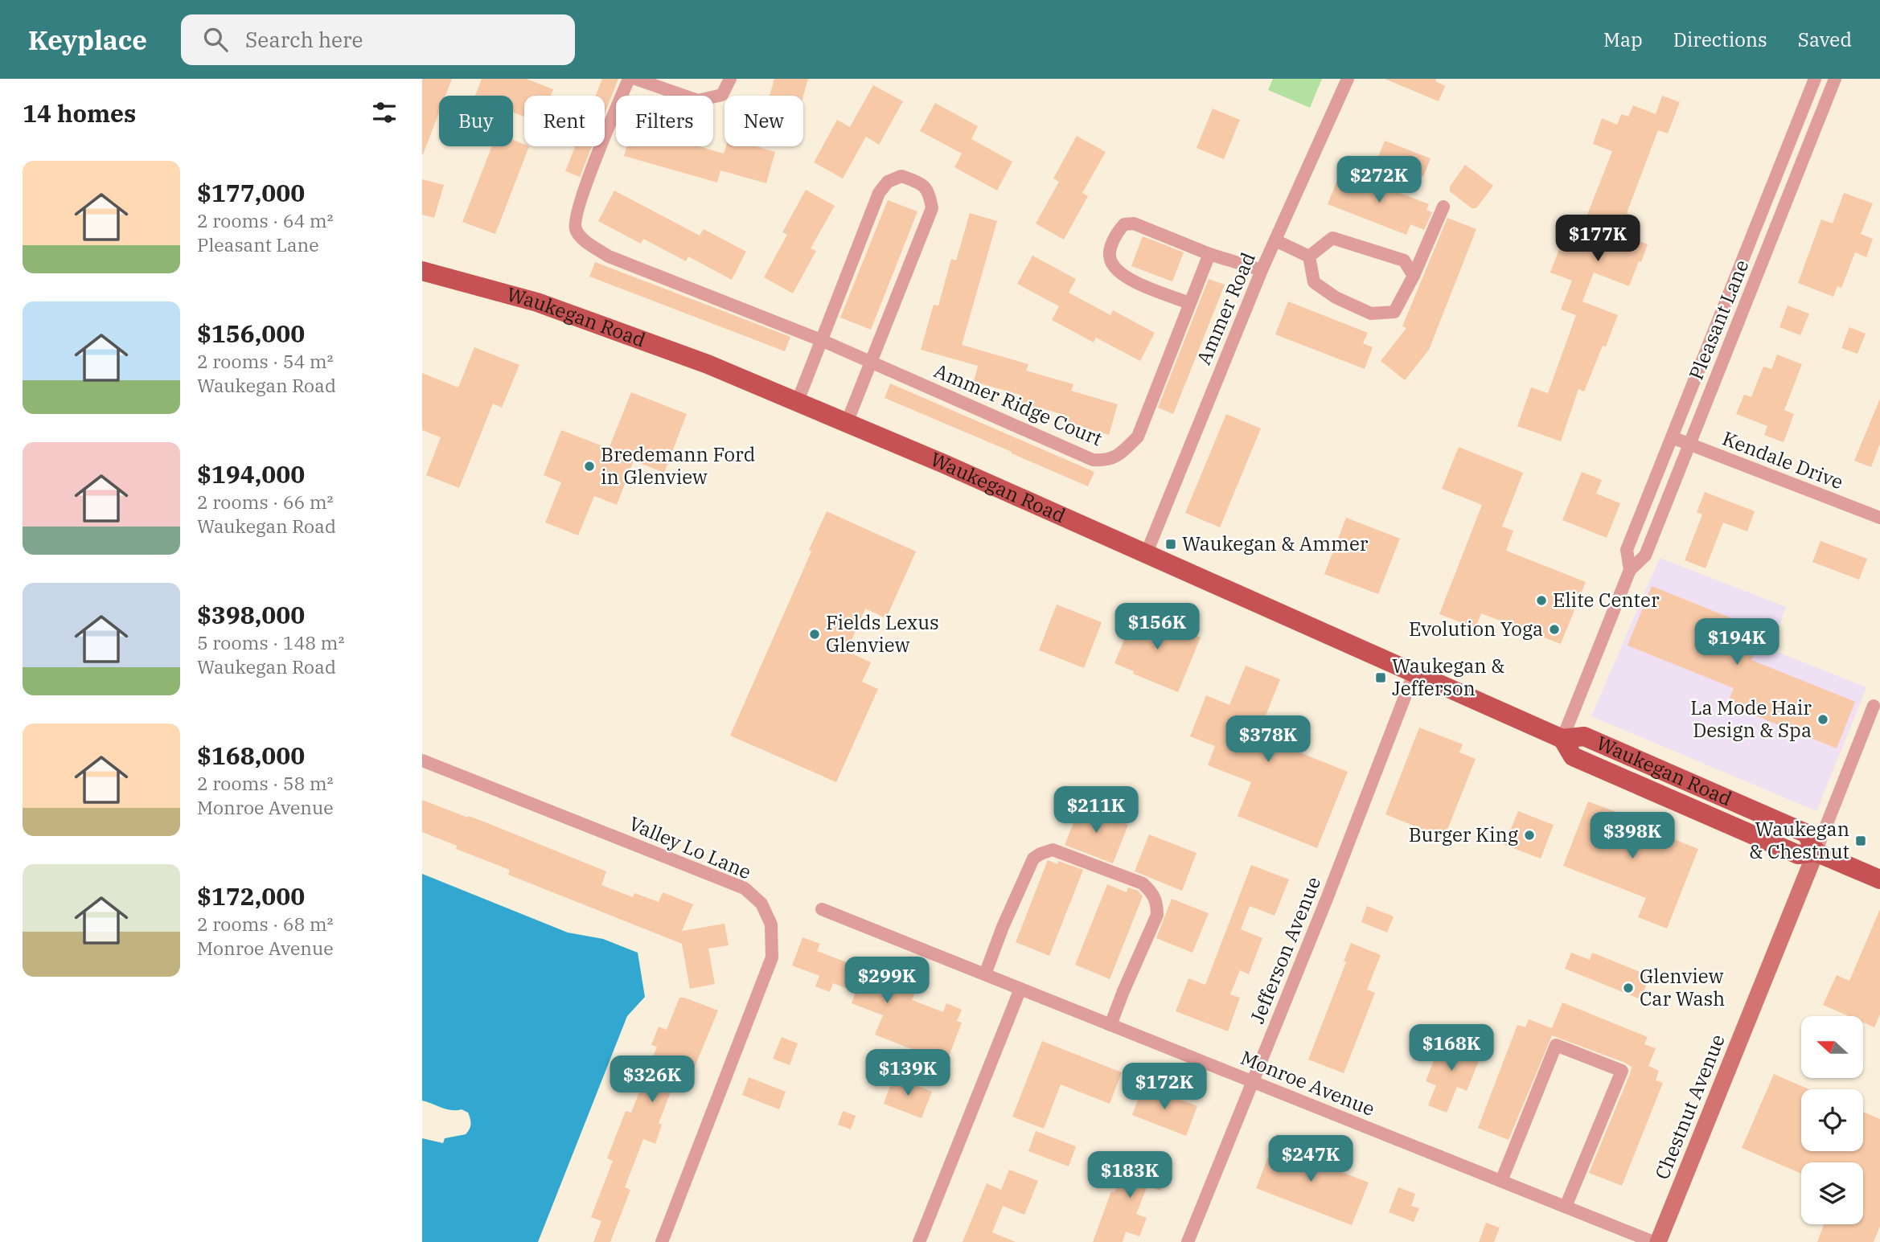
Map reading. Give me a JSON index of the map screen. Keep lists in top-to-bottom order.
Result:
{
  "streets": {
    "main road": ["Waukegan Road"],
    "street": [
      "Ammer Road",
      "Pleasant Lane",
      "Ammer Ridge Court",
      "Kendale Drive",
      "Valley Lo Lane",
      "Jefferson Avenue",
      "Monroe Avenue",
      "Chestnut Avenue"
    ]
  },
  "crossings": [
    ["Ammer Road", "Waukegan Road"],
    ["Waukegan Road", "Pleasant Lane"],
    ["Waukegan Road", "Jefferson Avenue"],
    ["Waukegan Road", "Chestnut Avenue"],
    ["Pleasant Lane", "Kendale Drive"],
    ["Jefferson Avenue", "Monroe Avenue"]
  ],
  "places": {
    "other": [
      "Bredemann Ford in Glenview",
      "Elite Center",
      "Evolution Yoga",
      "Fields Lexus Glenview",
      "La Mode Hair Design & Spa",
      "Burger King",
      "Glenview Car Wash"
    ],
    "transit": ["Waukegan & Ammer", "Waukegan & Jefferson", "Waukegan & Chestnut"]
  },
  "north": "left",
  "page": {
    "header": "Keyplace",
    "search": "Search here",
    "nav": ["Map", "Directions", "Saved"],
    "heading": "14 homes",
    "chip": [
      "Buy",
      "Rent",
      "Filters",
      "New"
    ],
    "list": [
      {
        "name": "$177,000",
        "note": "2 rooms · 64 m² · Pleasant Lane"
      },
      {
        "name": "$156,000",
        "note": "2 rooms · 54 m² · Waukegan Road"
      },
      {
        "name": "$194,000",
        "note": "2 rooms · 66 m² · Waukegan Road"
      },
      {
        "name": "$398,000",
        "note": "5 rooms · 148 m² · Waukegan Road"
      },
      {
        "name": "$168,000",
        "note": "2 rooms · 58 m² · Monroe Avenue"
      },
      {
        "name": "$172,000",
        "note": "2 rooms · 68 m² · Monroe Avenue"
      }
    ],
    "price": [
      "$272K",
      "$177K",
      "$156K",
      "$194K",
      "$378K",
      "$211K",
      "$398K",
      "$299K",
      "$168K",
      "$139K",
      "$326K",
      "$172K",
      "$247K",
      "$183K"
    ]
  }
}
